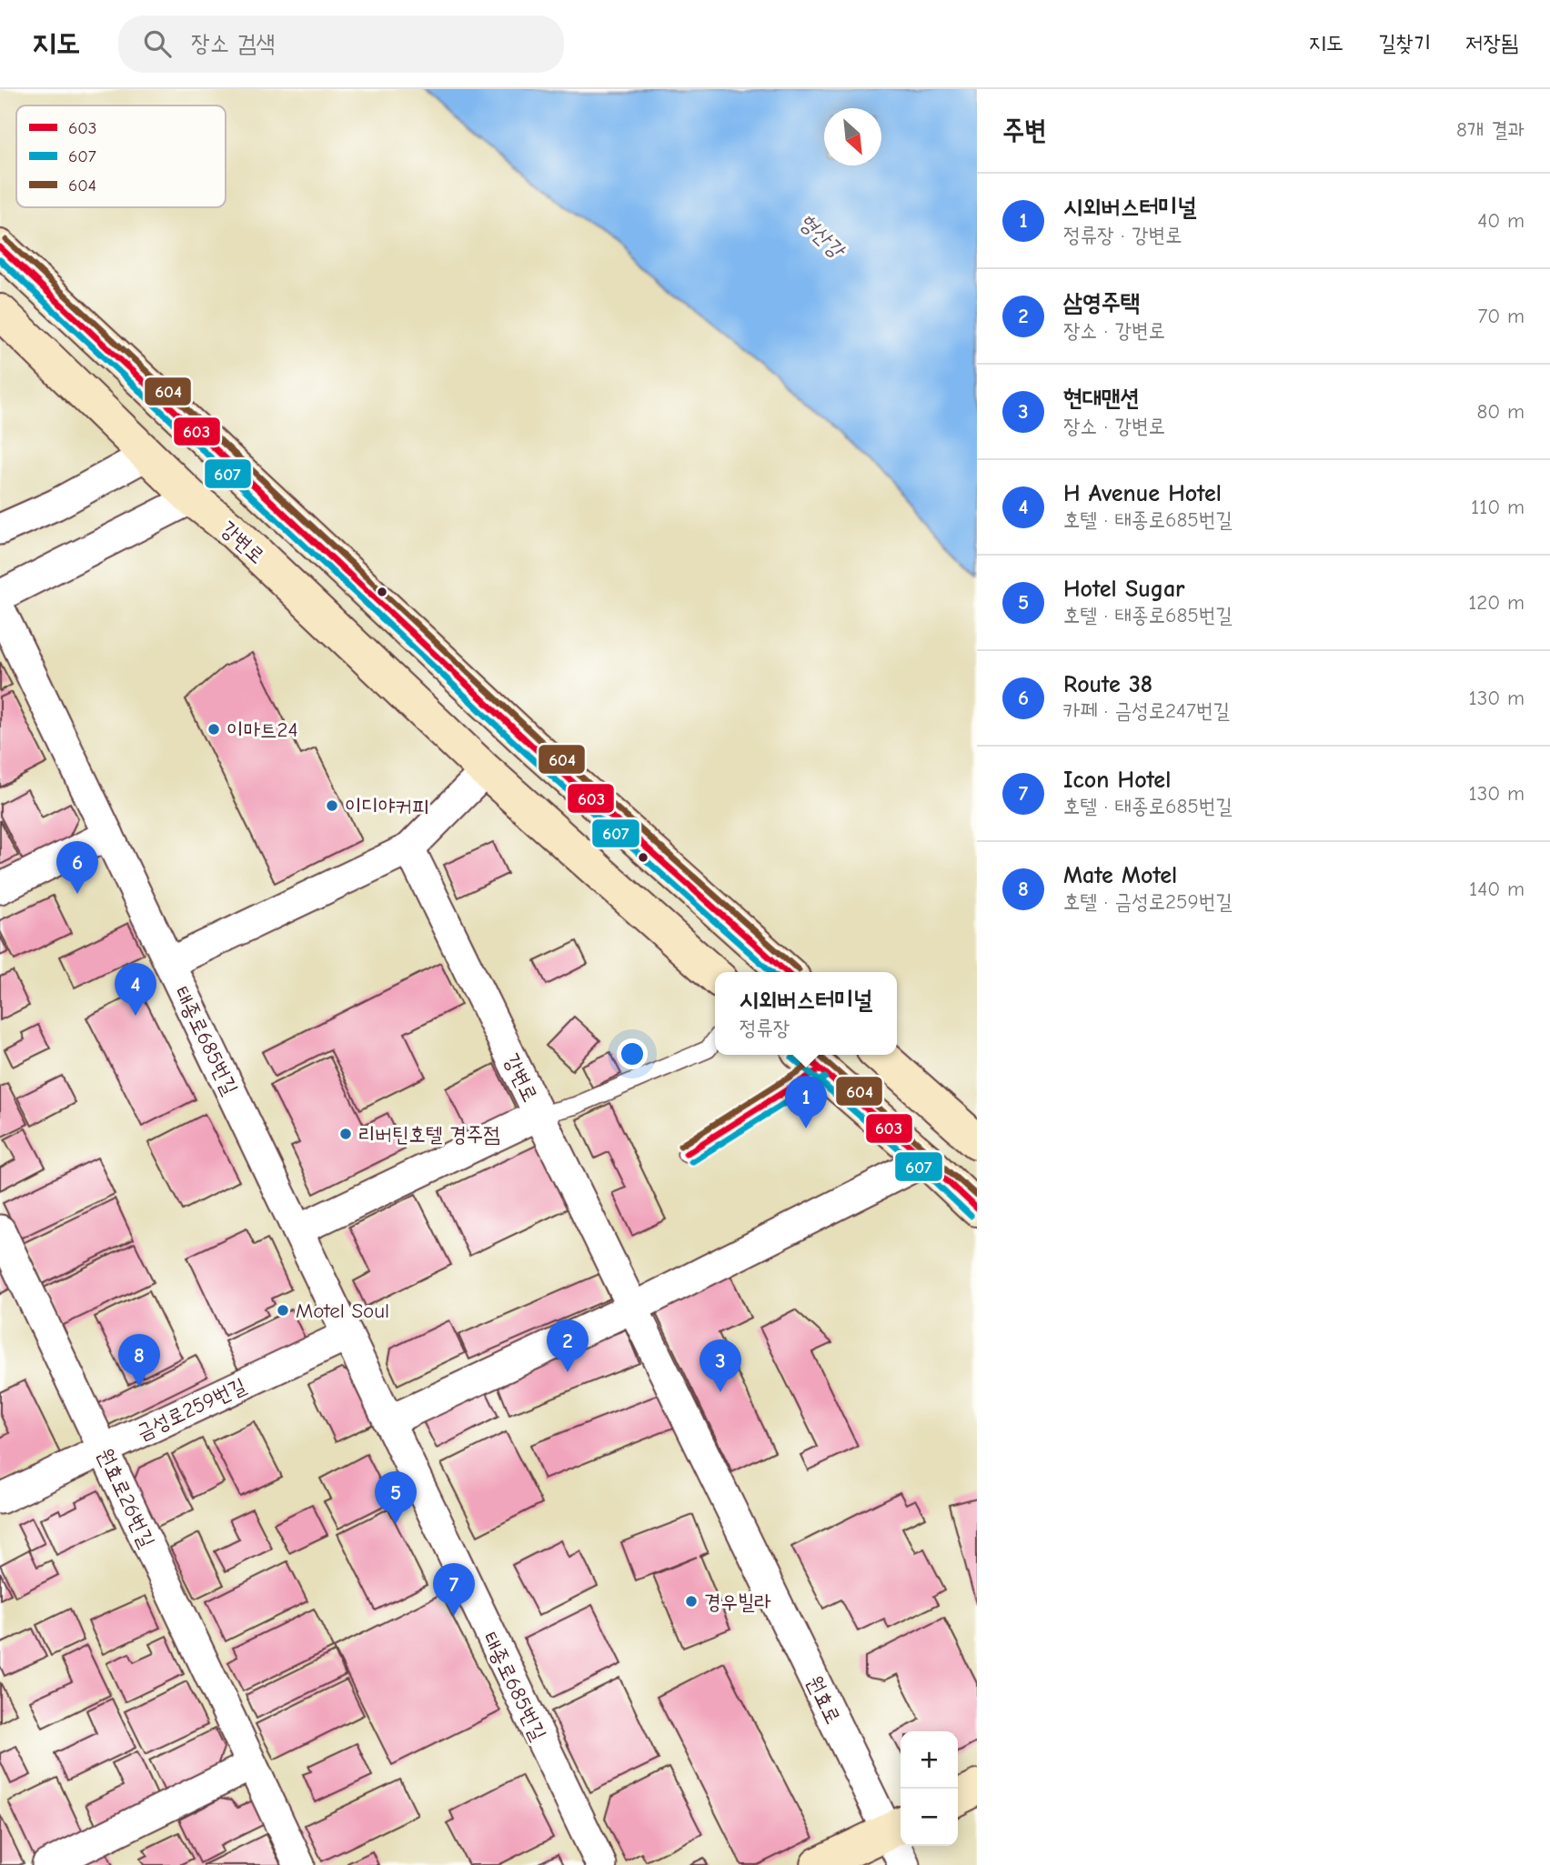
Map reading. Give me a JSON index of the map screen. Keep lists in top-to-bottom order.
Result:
{
  "streets": {
    "street": [
      "강변로",
      "태종로685번길",
      "금성로259번길",
      "원효로26번길",
      "원효로"
    ]
  },
  "crossings": [
    ["강변로", "원효로"],
    ["태종로685번길", "금성로259번길"],
    ["금성로259번길", "원효로26번길"]
  ],
  "water": ["형산강"],
  "places": [
    "이마트24",
    "이디야커피",
    "리버틴호텔 경주점",
    "Motel Soul",
    "경우빌라"
  ],
  "lines": ["transit line 604", "transit line 603", "transit line 607"],
  "legend": ["603", "607", "604"],
  "north": "bottom right",
  "page": {
    "header": "지도",
    "search": "장소 검색",
    "nav": ["지도", "길찾기", "저장됨"],
    "heading": ["주변", "8개 결과"],
    "list": [
      {
        "mark": "1",
        "name": "시외버스터미널",
        "note": "정류장 · 강변로",
        "value": "40 m"
      },
      {
        "mark": "2",
        "name": "삼영주택",
        "note": "장소 · 강변로",
        "value": "70 m"
      },
      {
        "mark": "3",
        "name": "현대맨션",
        "note": "장소 · 강변로",
        "value": "80 m"
      },
      {
        "mark": "4",
        "name": "H Avenue Hotel",
        "note": "호텔 · 태종로685번길",
        "value": "110 m"
      },
      {
        "mark": "5",
        "name": "Hotel Sugar",
        "note": "호텔 · 태종로685번길",
        "value": "120 m"
      },
      {
        "mark": "6",
        "name": "Route 38",
        "note": "카페 · 금성로247번길",
        "value": "130 m"
      },
      {
        "mark": "7",
        "name": "Icon Hotel",
        "note": "호텔 · 태종로685번길",
        "value": "130 m"
      },
      {
        "mark": "8",
        "name": "Mate Motel",
        "note": "호텔 · 금성로259번길",
        "value": "140 m"
      }
    ],
    "pins": [
      "6",
      "4",
      "1",
      "2",
      "8",
      "3",
      "5",
      "7"
    ],
    "popup": ["시외버스터미널", "정류장"],
    "map_buttons": ["+", "−"]
  }
}
